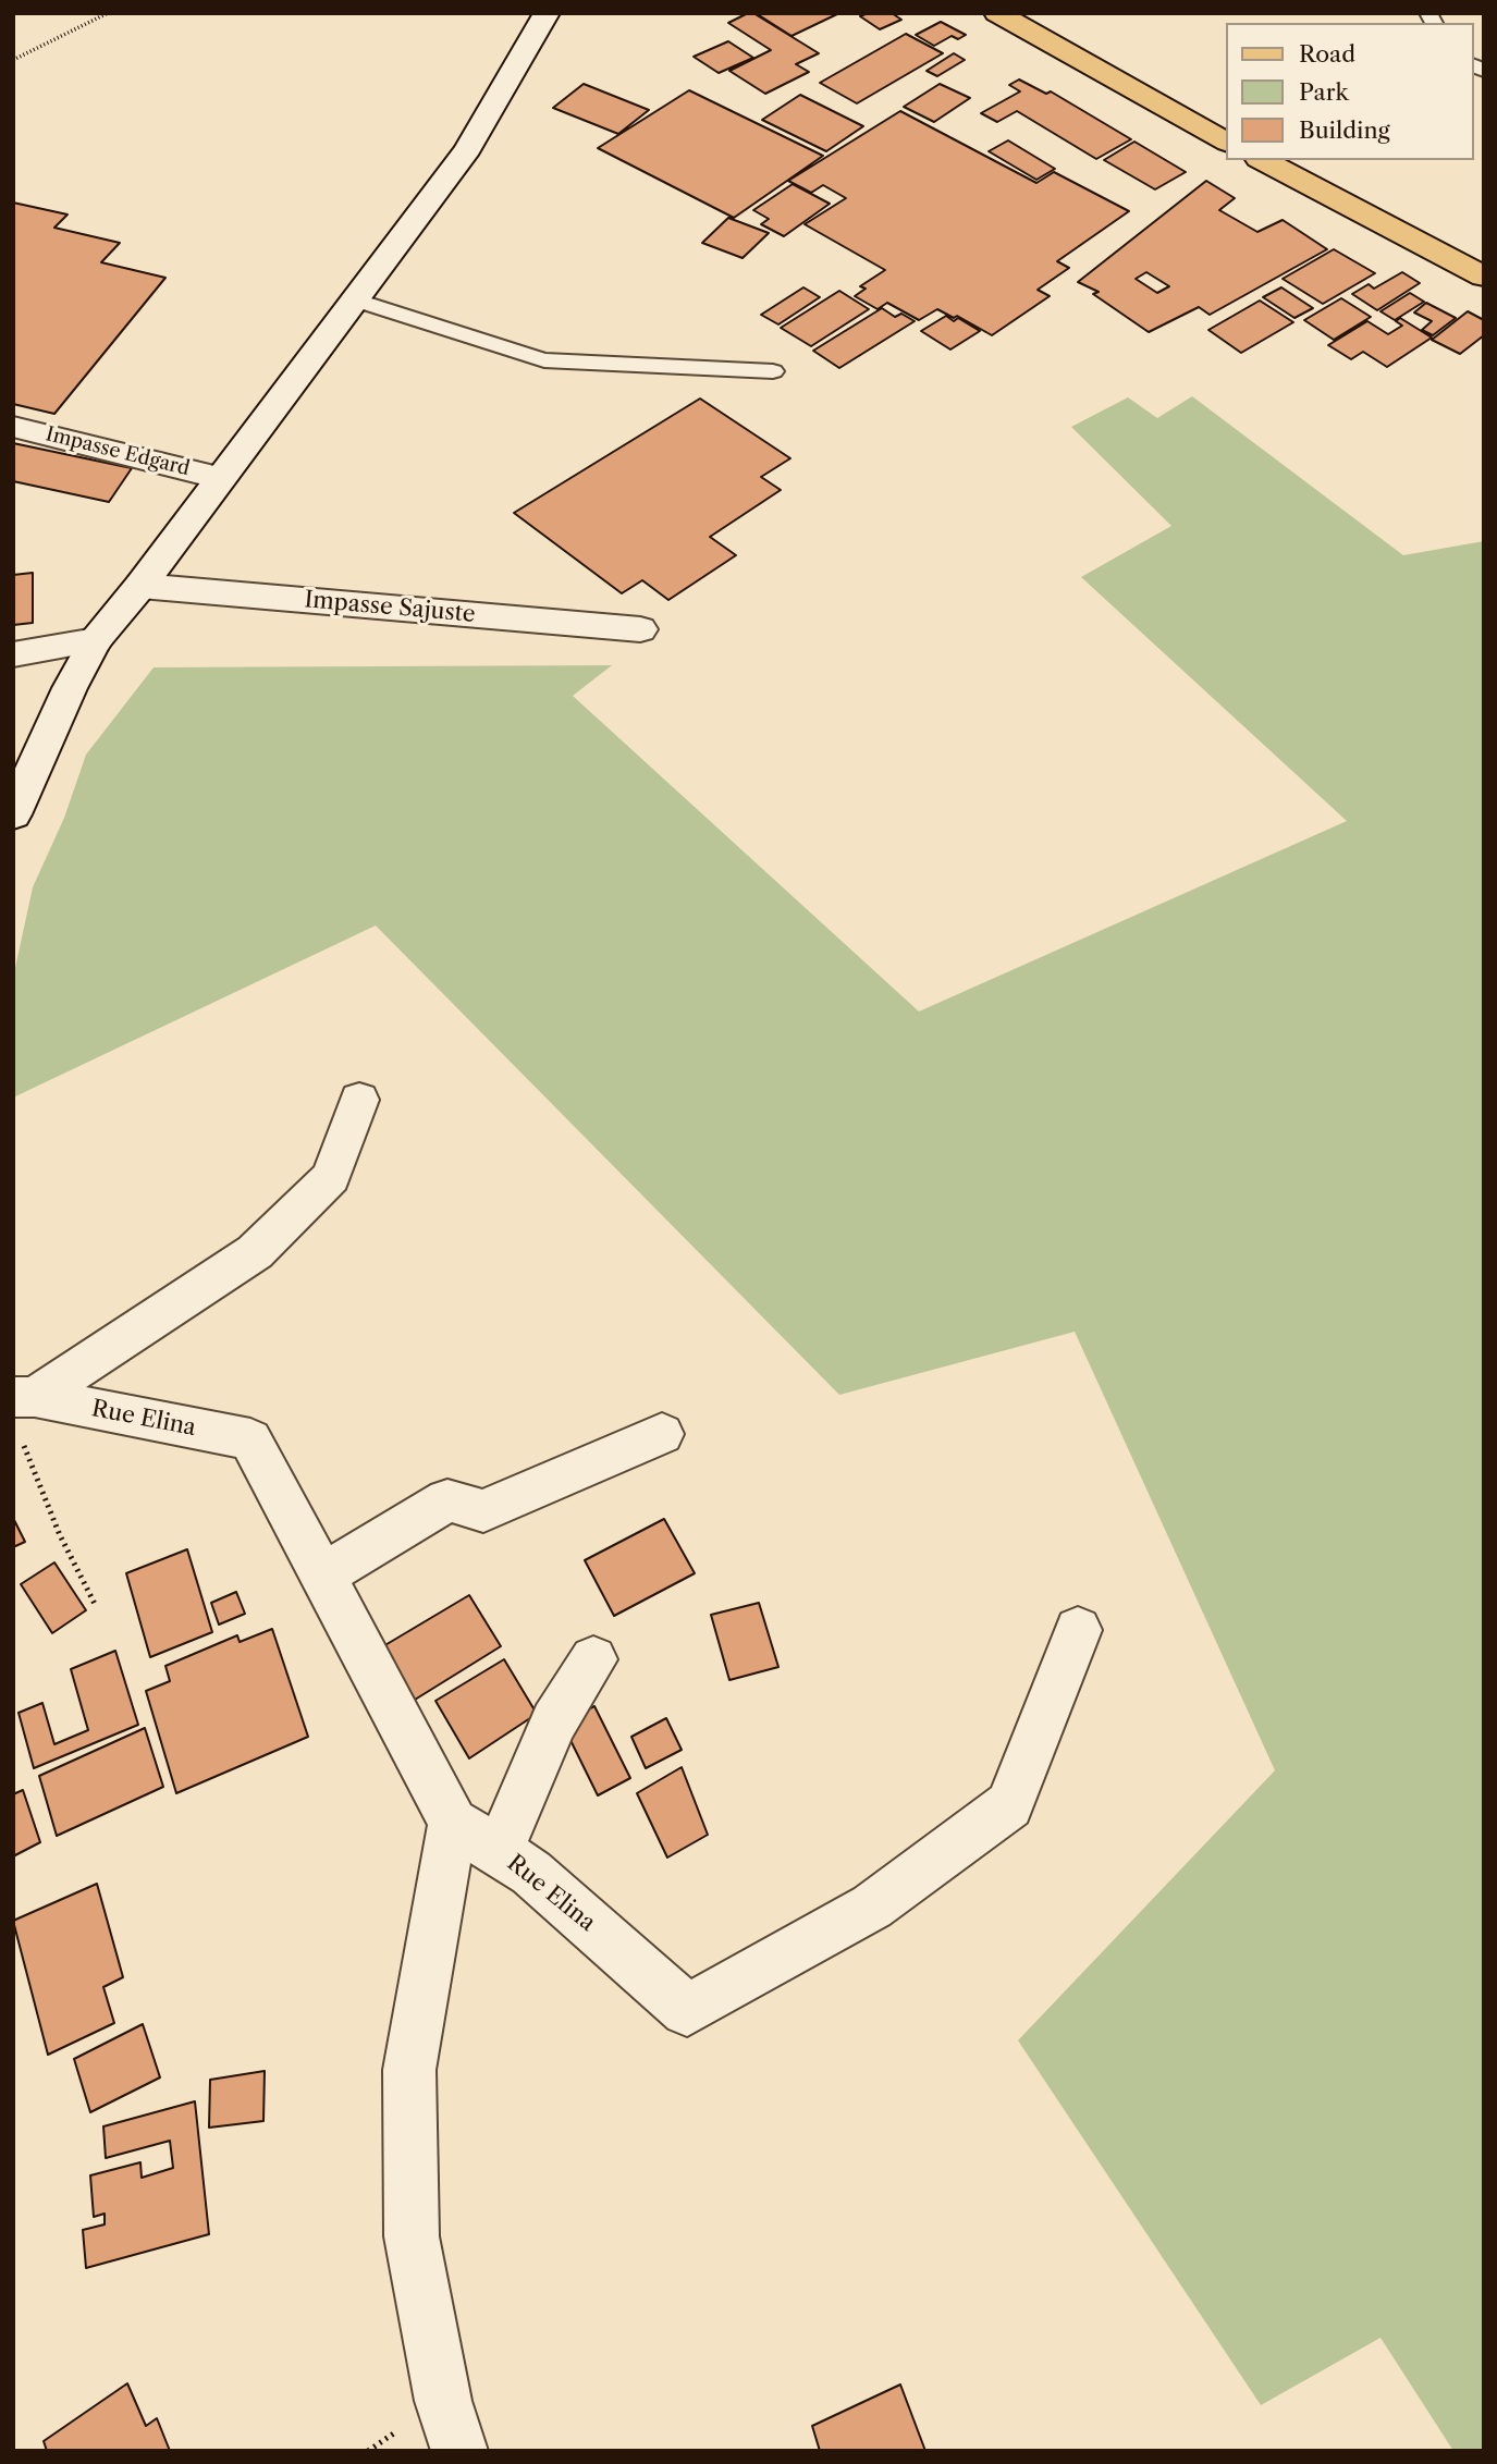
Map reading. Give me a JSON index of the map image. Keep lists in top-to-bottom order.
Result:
{
  "streets": {
    "street": ["Impasse Edgard", "Impasse Sajuste", "Rue Elina"]
  },
  "legend": ["Road", "Park", "Building"]
}
